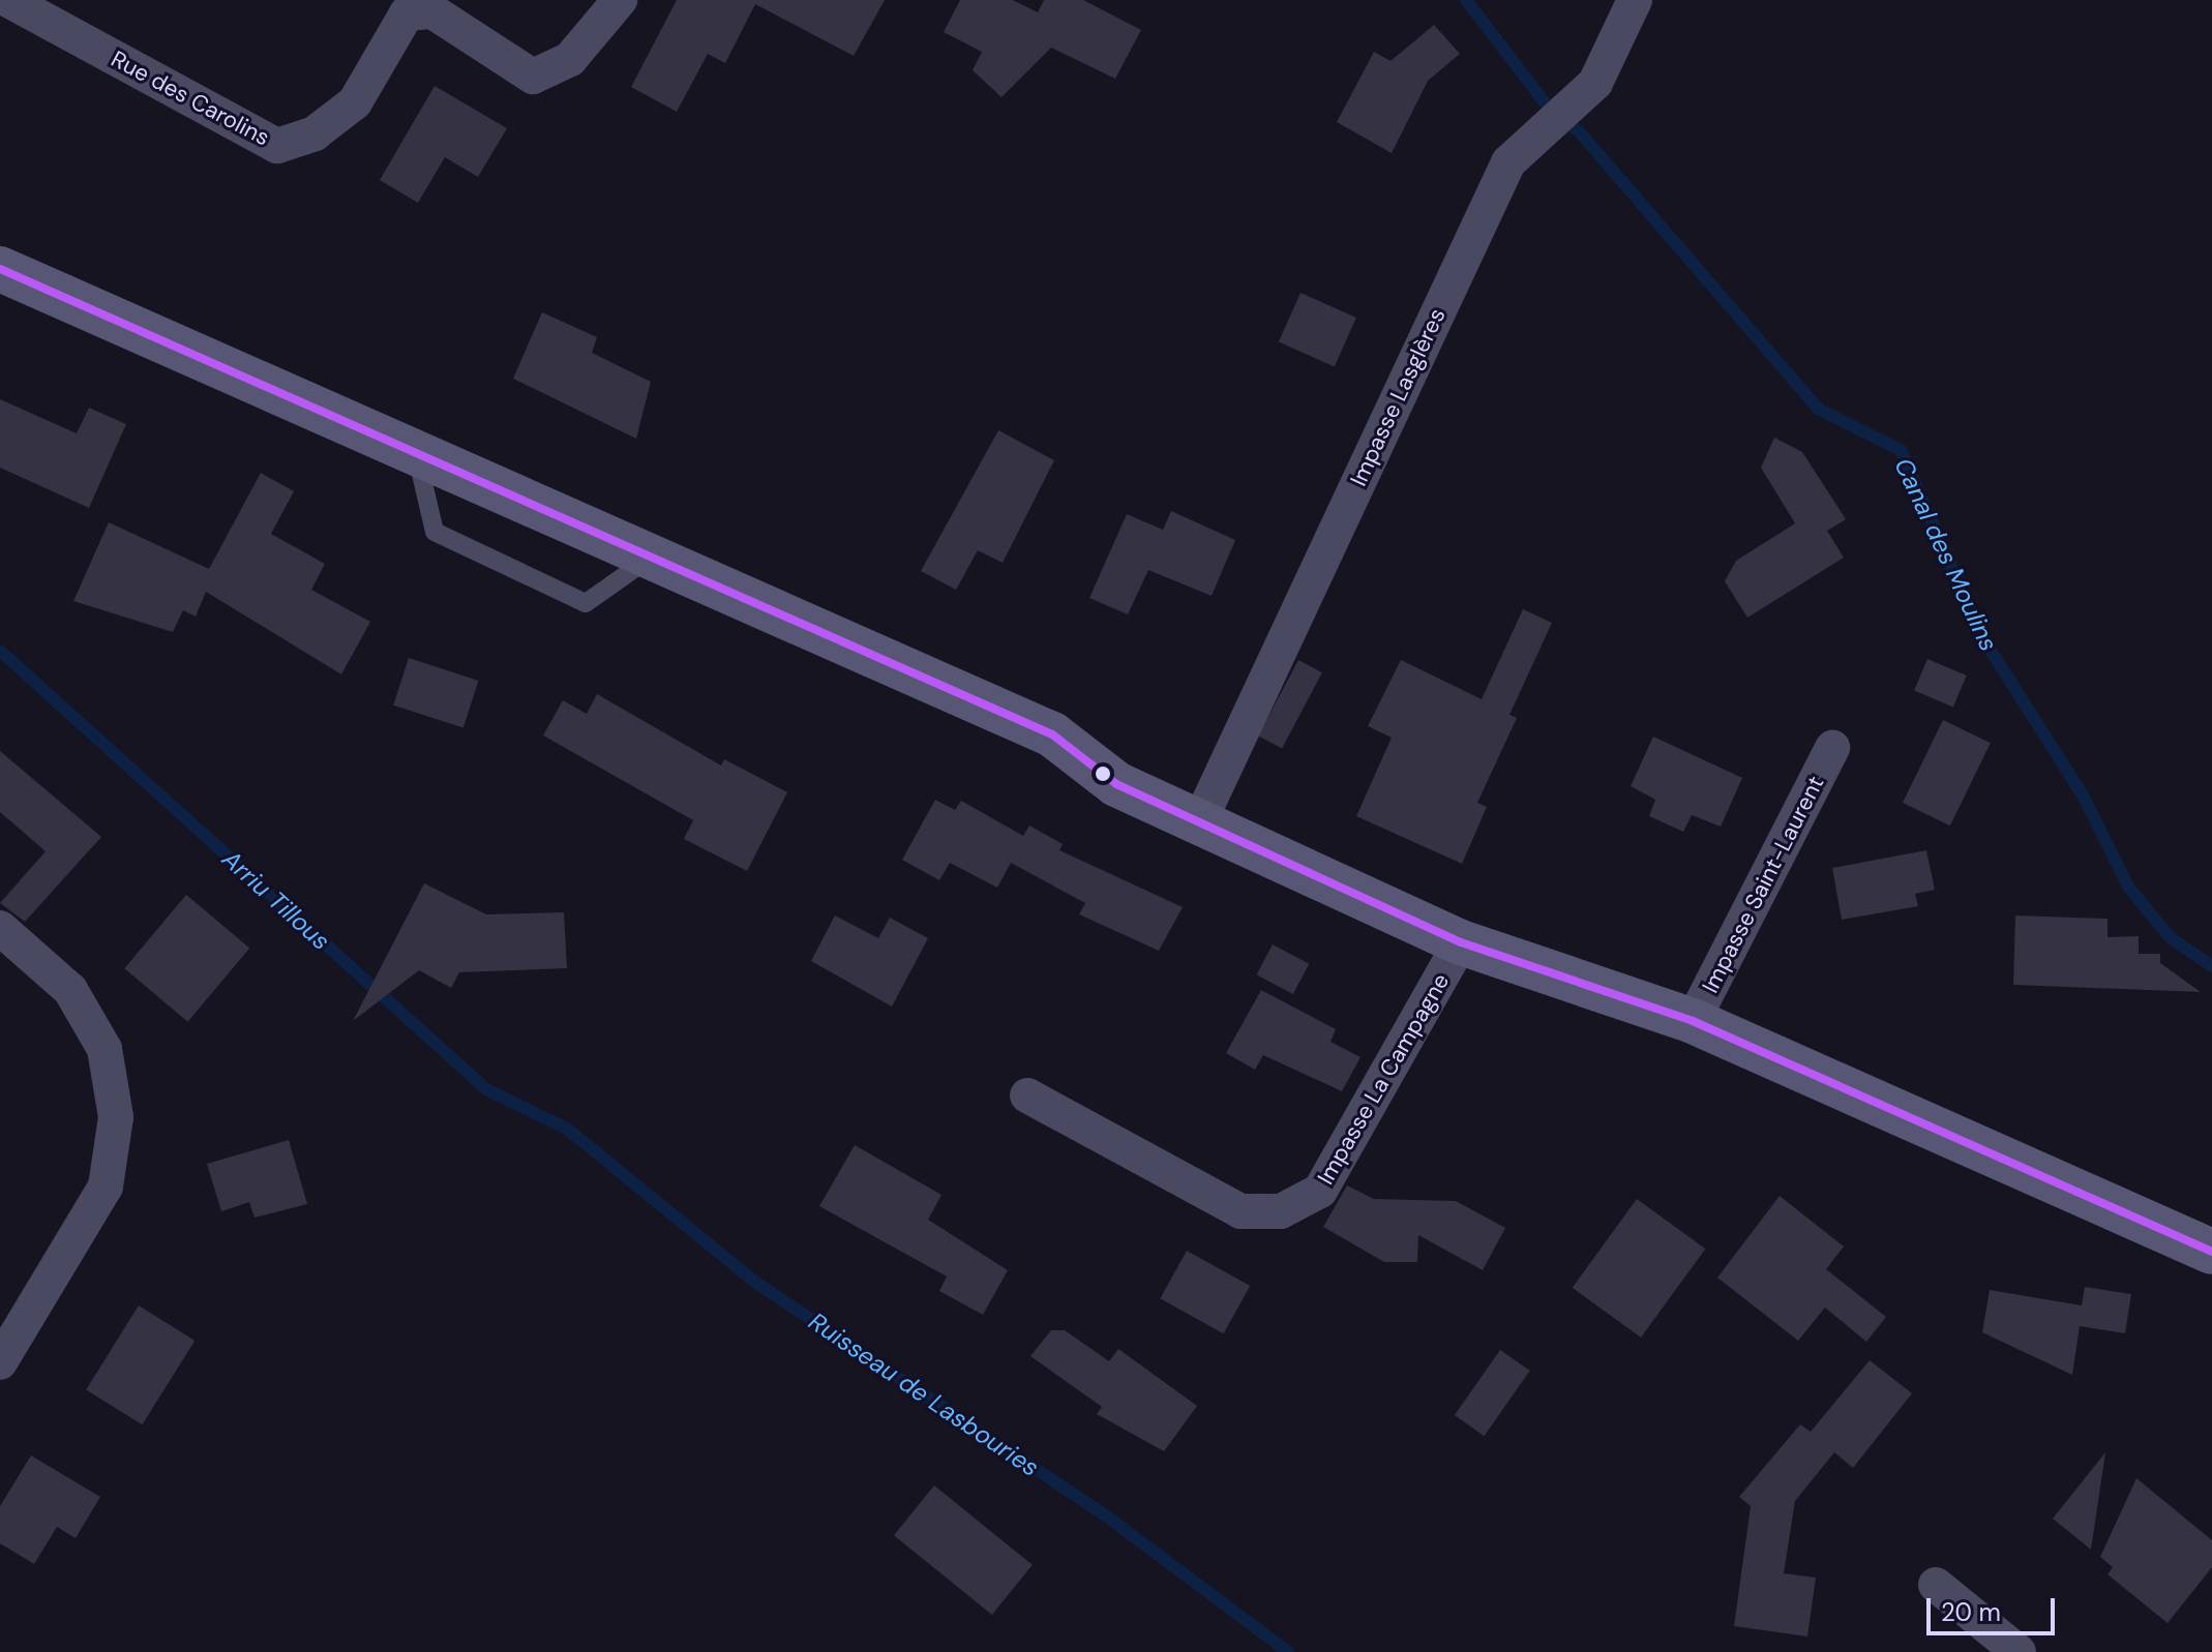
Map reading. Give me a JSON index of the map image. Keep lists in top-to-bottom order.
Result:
{
  "streets": {
    "street": [
      "Rue des Carolins",
      "Impasse Lasglères",
      "Impasse Saint-Laurent",
      "Impasse La Campagne"
    ]
  },
  "water": ["Canal des Moulins", "Arriu Tillous", "Ruisseau de Lasbouries"],
  "scale_bar": "20 m"
}
